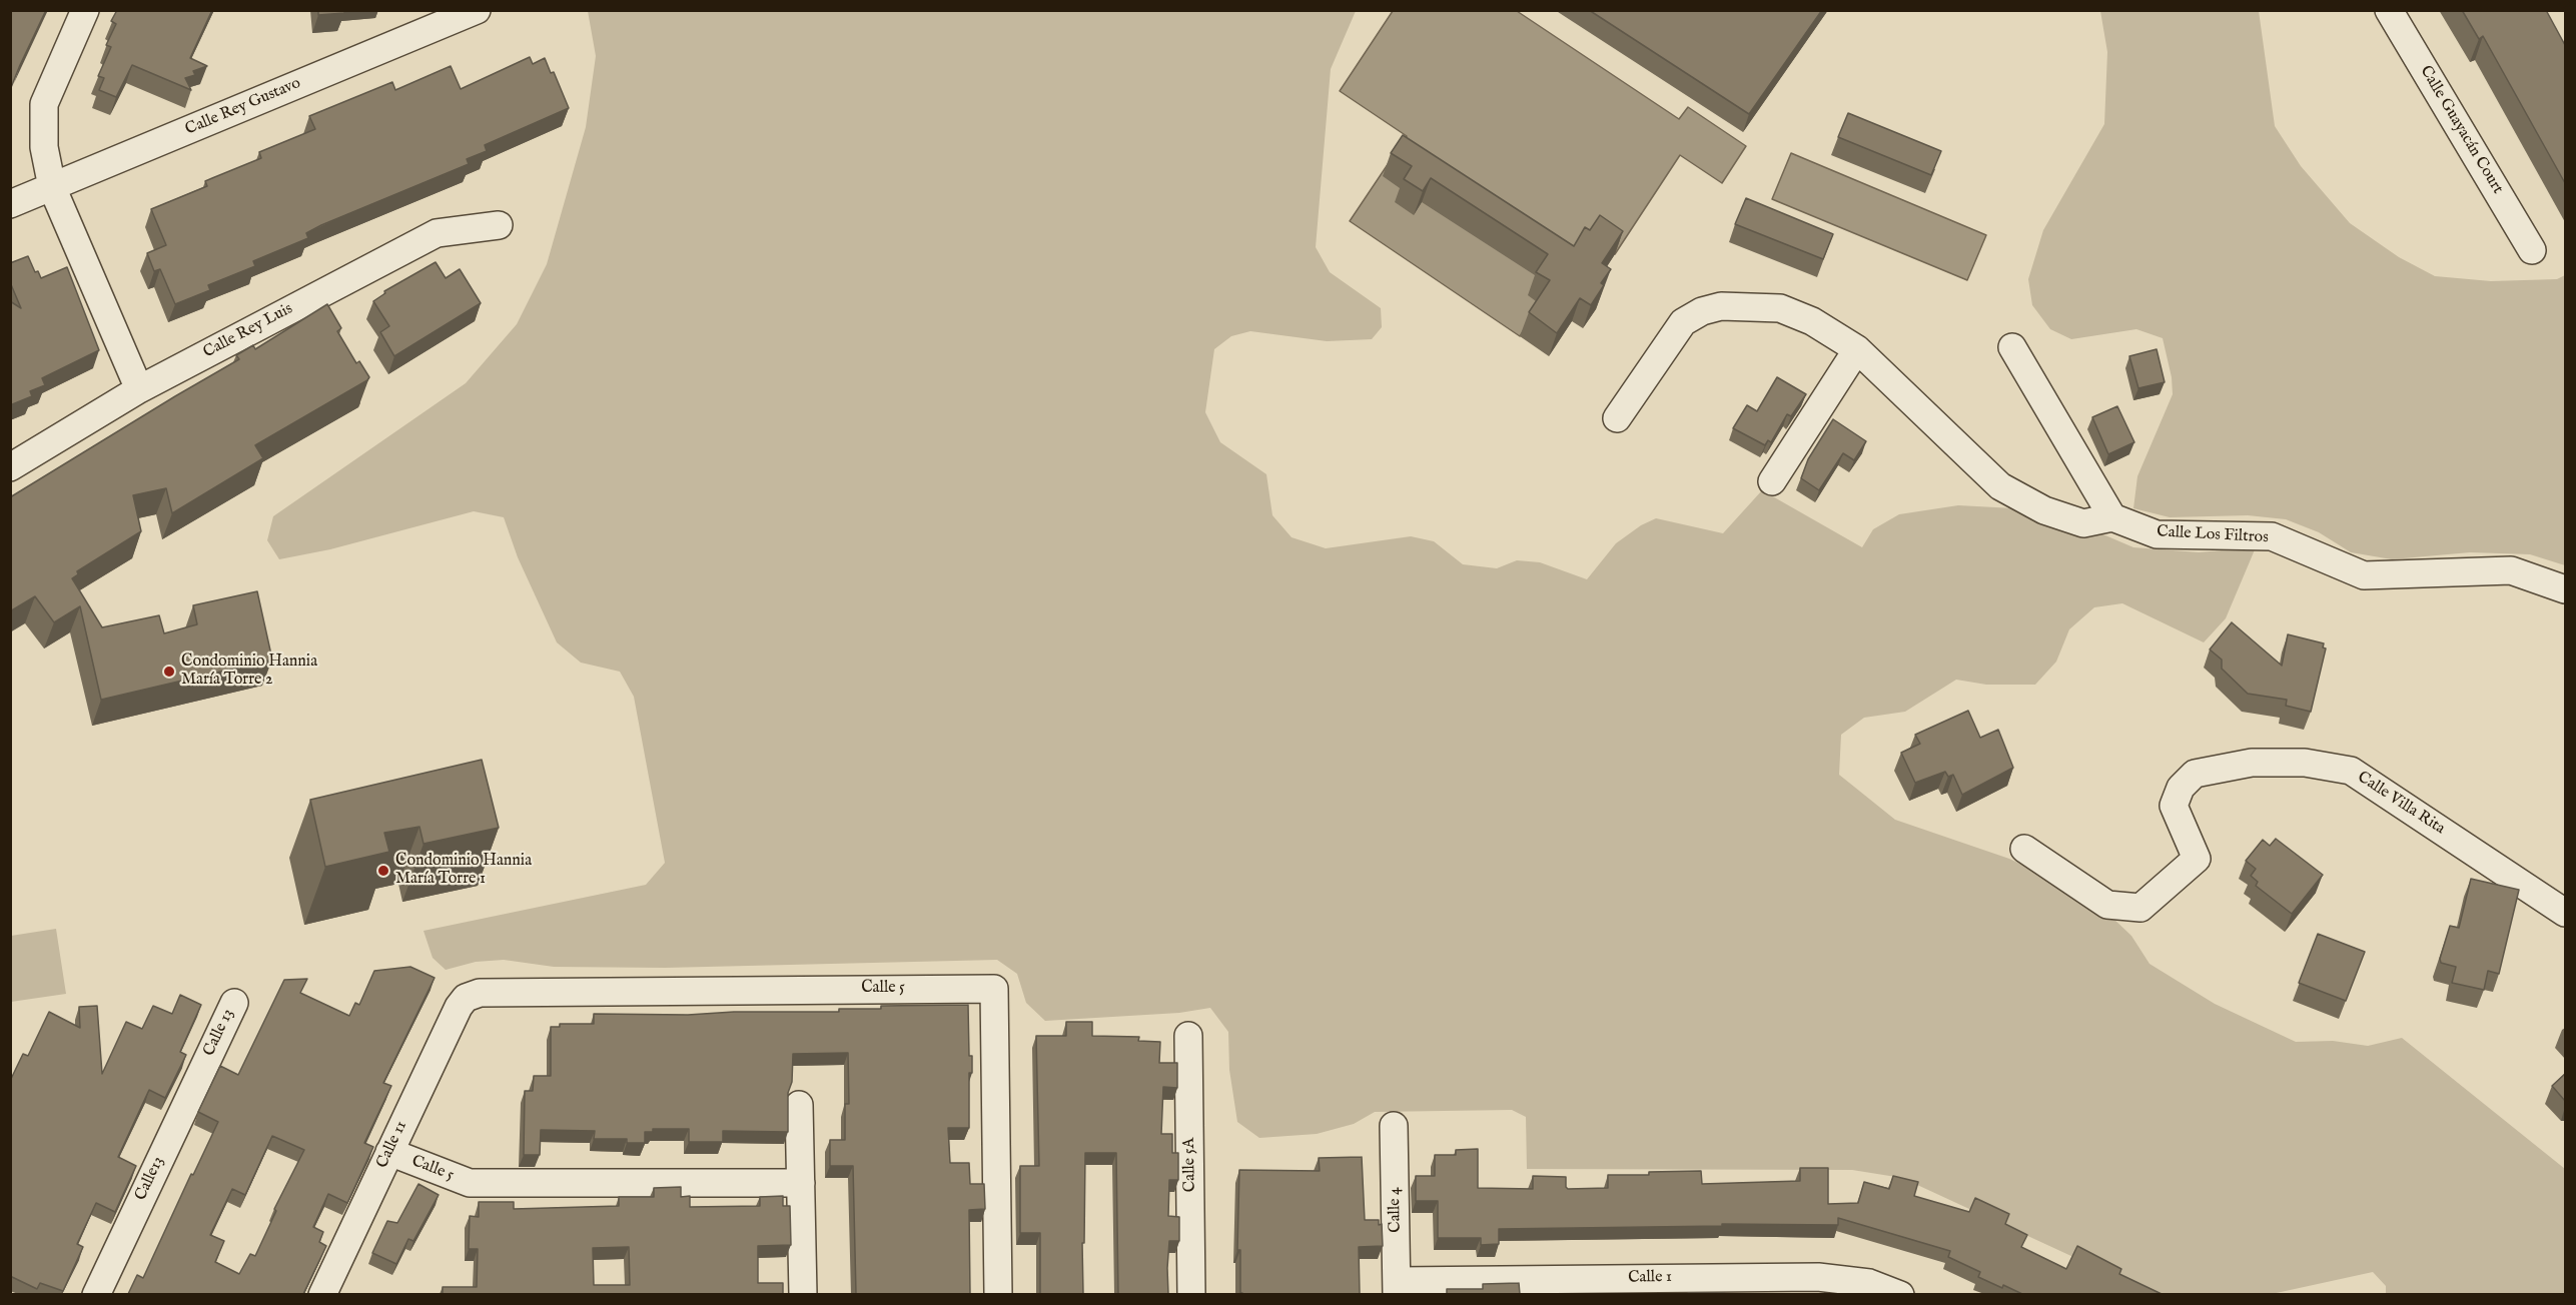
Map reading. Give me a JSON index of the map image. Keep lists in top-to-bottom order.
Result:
{
  "streets": {
    "street": [
      "Calle Rey Gustavo",
      "Calle Guayacán Court",
      "Calle Rey Luis",
      "Calle Los Filtros",
      "Calle Villa Rita",
      "Calle 5",
      "Calle 13",
      "Calle 11",
      "Calle 5A",
      "Calle13",
      "Calle 4",
      "Calle 1"
    ]
  },
  "crossings": [
    ["Calle 5", "Calle 11"],
    ["Calle 13", "Calle13"],
    ["Calle 4", "Calle 1"]
  ],
  "places": ["Condominio Hannia María Torre 2", "Condominio Hannia María Torre 1"]
}
